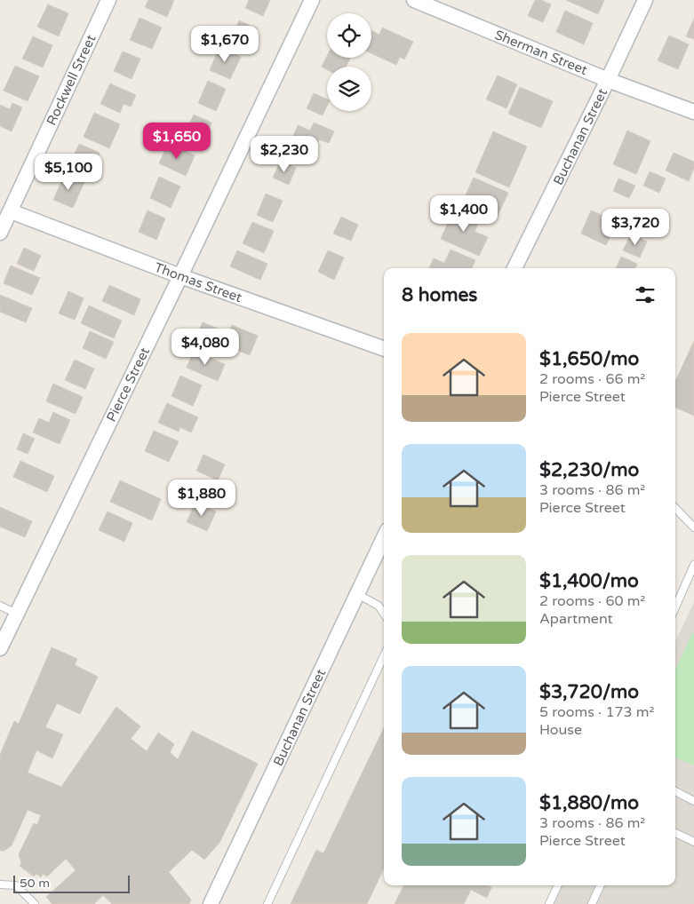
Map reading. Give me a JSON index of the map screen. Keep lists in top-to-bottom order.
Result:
{
  "streets": {
    "street": [
      "Sherman Street",
      "Rockwell Street",
      "Buchanan Street",
      "Thomas Street",
      "Pierce Street"
    ]
  },
  "crossings": [
    ["Sherman Street", "Buchanan Street"],
    ["Rockwell Street", "Thomas Street"],
    ["Thomas Street", "Pierce Street"]
  ],
  "scale_bar": "50 m",
  "page": {
    "price": [
      "$1,670",
      "$1,650",
      "$2,230",
      "$5,100",
      "$1,400",
      "$3,720",
      "$4,080",
      "$1,880"
    ],
    "heading": "8 homes",
    "list": [
      {
        "name": "$1,650/mo",
        "note": "2 rooms · 66 m² · Pierce Street"
      },
      {
        "name": "$2,230/mo",
        "note": "3 rooms · 86 m² · Pierce Street"
      },
      {
        "name": "$1,400/mo",
        "note": "2 rooms · 60 m² · Apartment"
      },
      {
        "name": "$3,720/mo",
        "note": "5 rooms · 173 m² · House"
      },
      {
        "name": "$1,880/mo",
        "note": "3 rooms · 86 m² · Pierce Street"
      }
    ],
    "scale": "50 m"
  }
}
